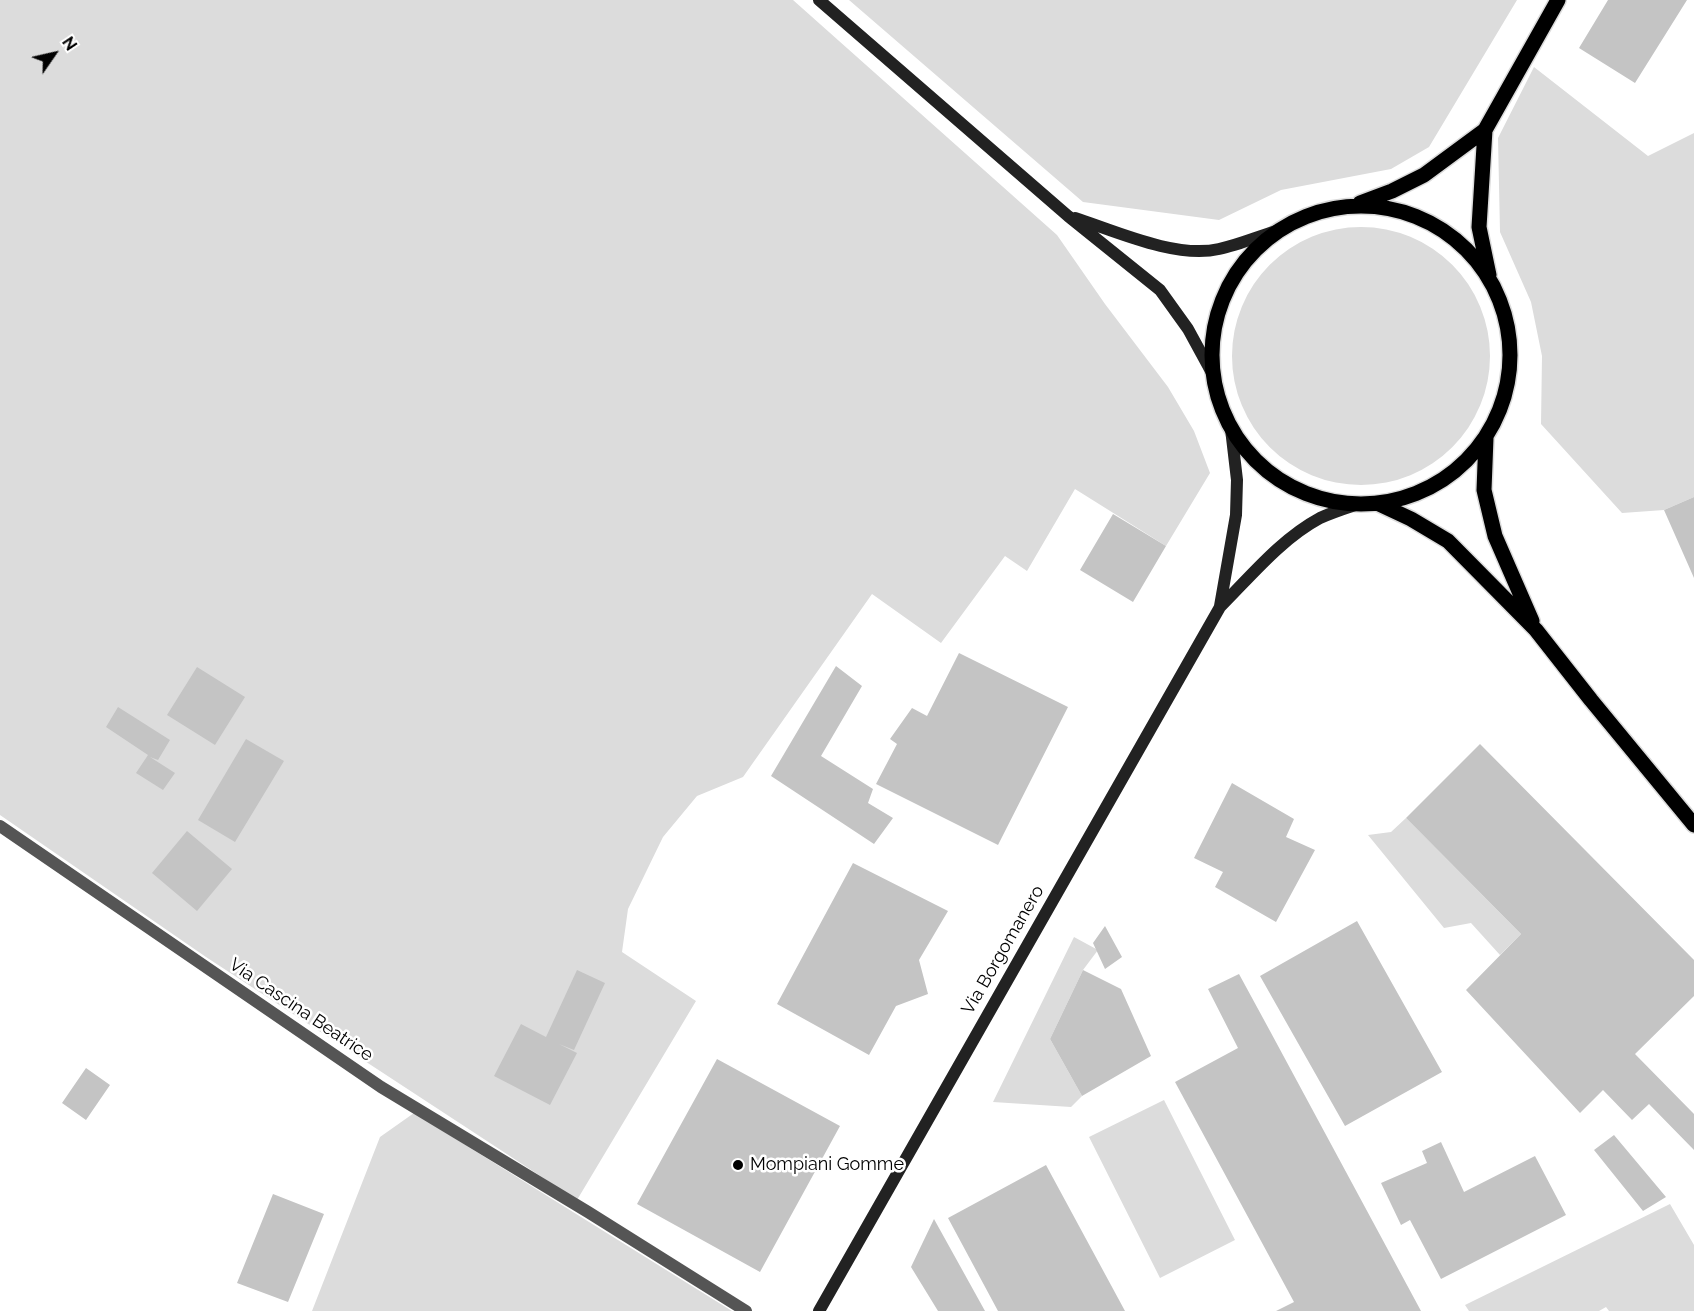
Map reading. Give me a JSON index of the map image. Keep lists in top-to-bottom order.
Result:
{
  "streets": {
    "main road": ["Via Borgomanero"],
    "street": ["Via Cascina Beatrice"]
  },
  "places": ["Mompiani Gomme"],
  "north": "top right"
}
